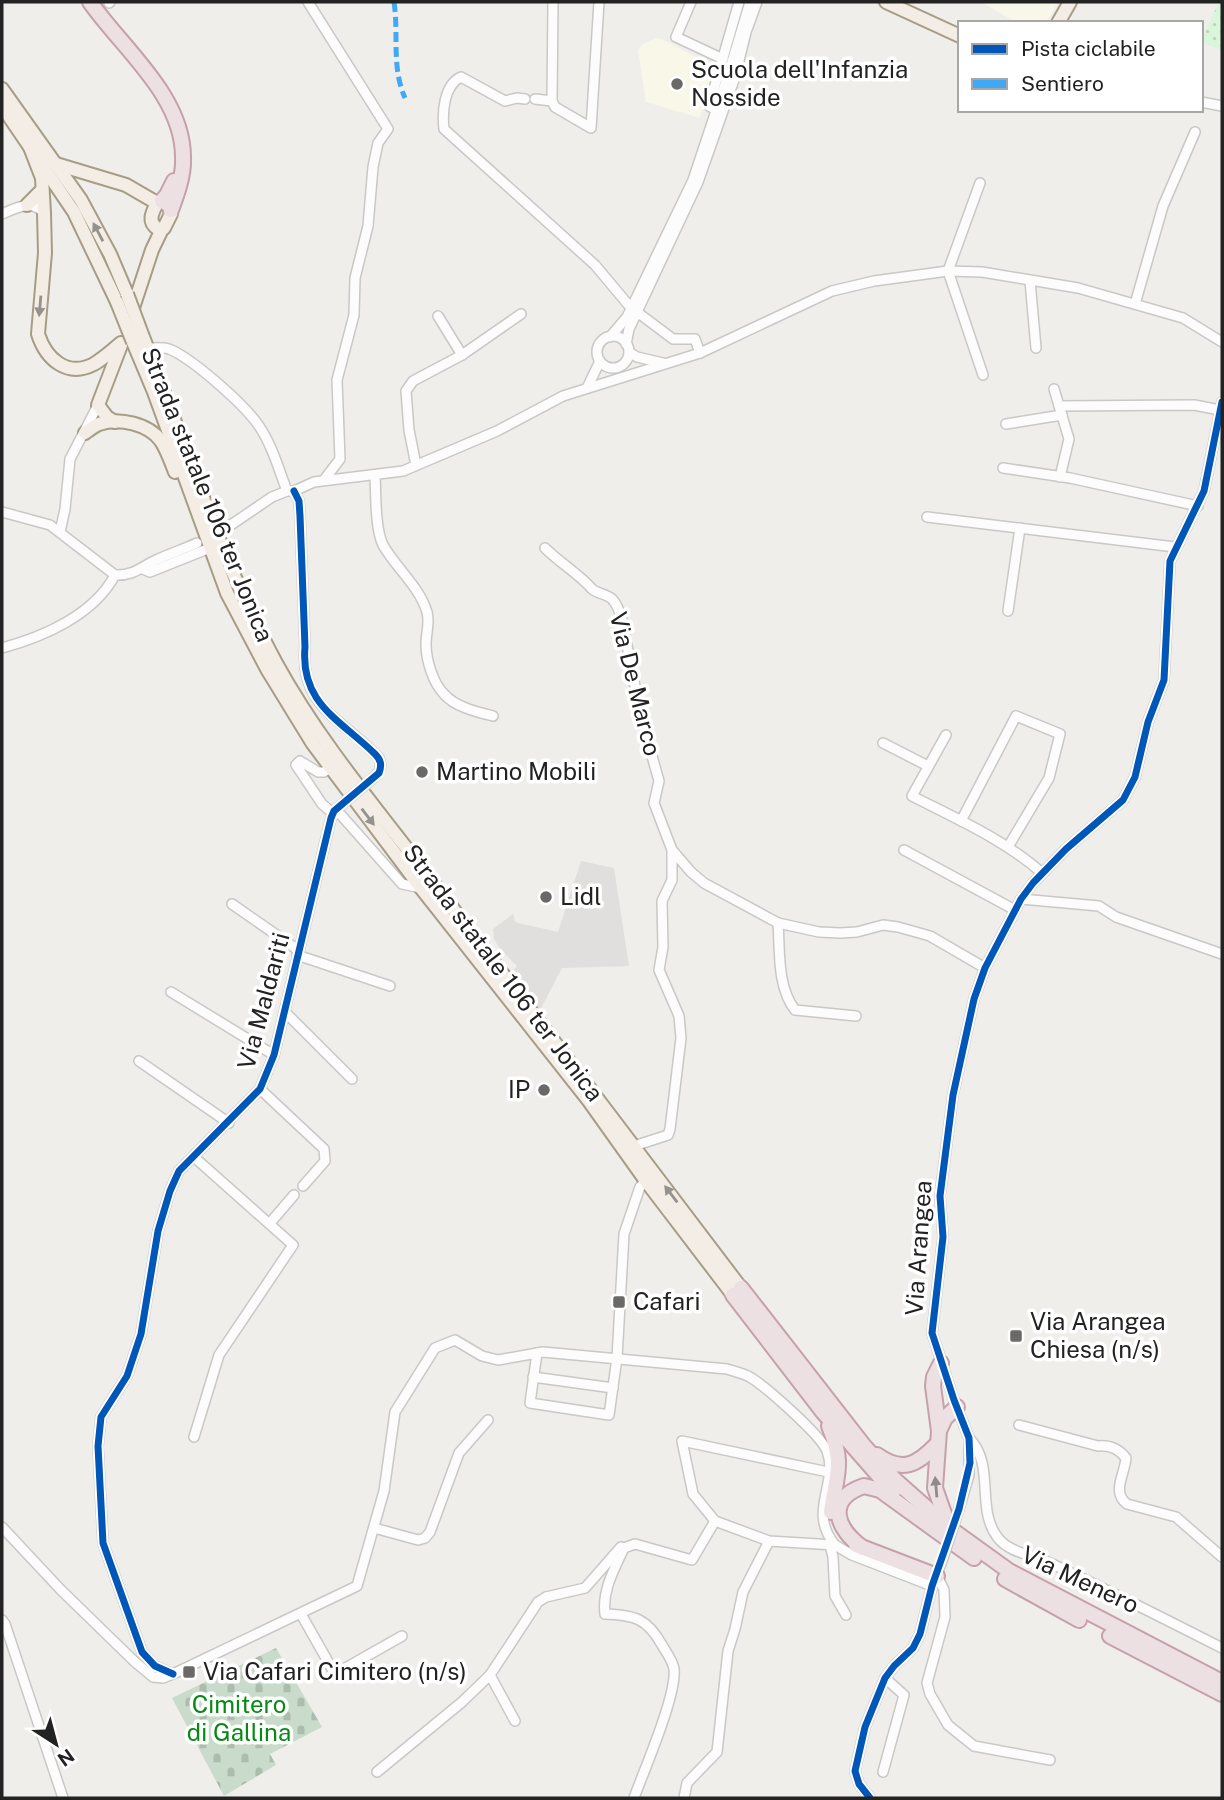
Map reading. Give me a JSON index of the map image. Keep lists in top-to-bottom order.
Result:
{
  "streets": {
    "main road": ["Strada statale 106 ter Jonica"],
    "street": [
      "Via De Marco",
      "Via Maldariti",
      "Via Arangea",
      "Via Menero"
    ]
  },
  "crossings": [
    ["Via Arangea", "Via Menero"]
  ],
  "parks": ["Cimitero di Gallina"],
  "places": {
    "other": [
      "Scuola dell'Infanzia Nosside",
      "Martino Mobili",
      "Lidl",
      "IP"
    ],
    "transit": ["Cafari", "Via Arangea Chiesa (n/s)", "Via Cafari Cimitero (n/s)"]
  },
  "legend": ["Pista ciclabile", "Sentiero"],
  "north": "bottom right"
}
